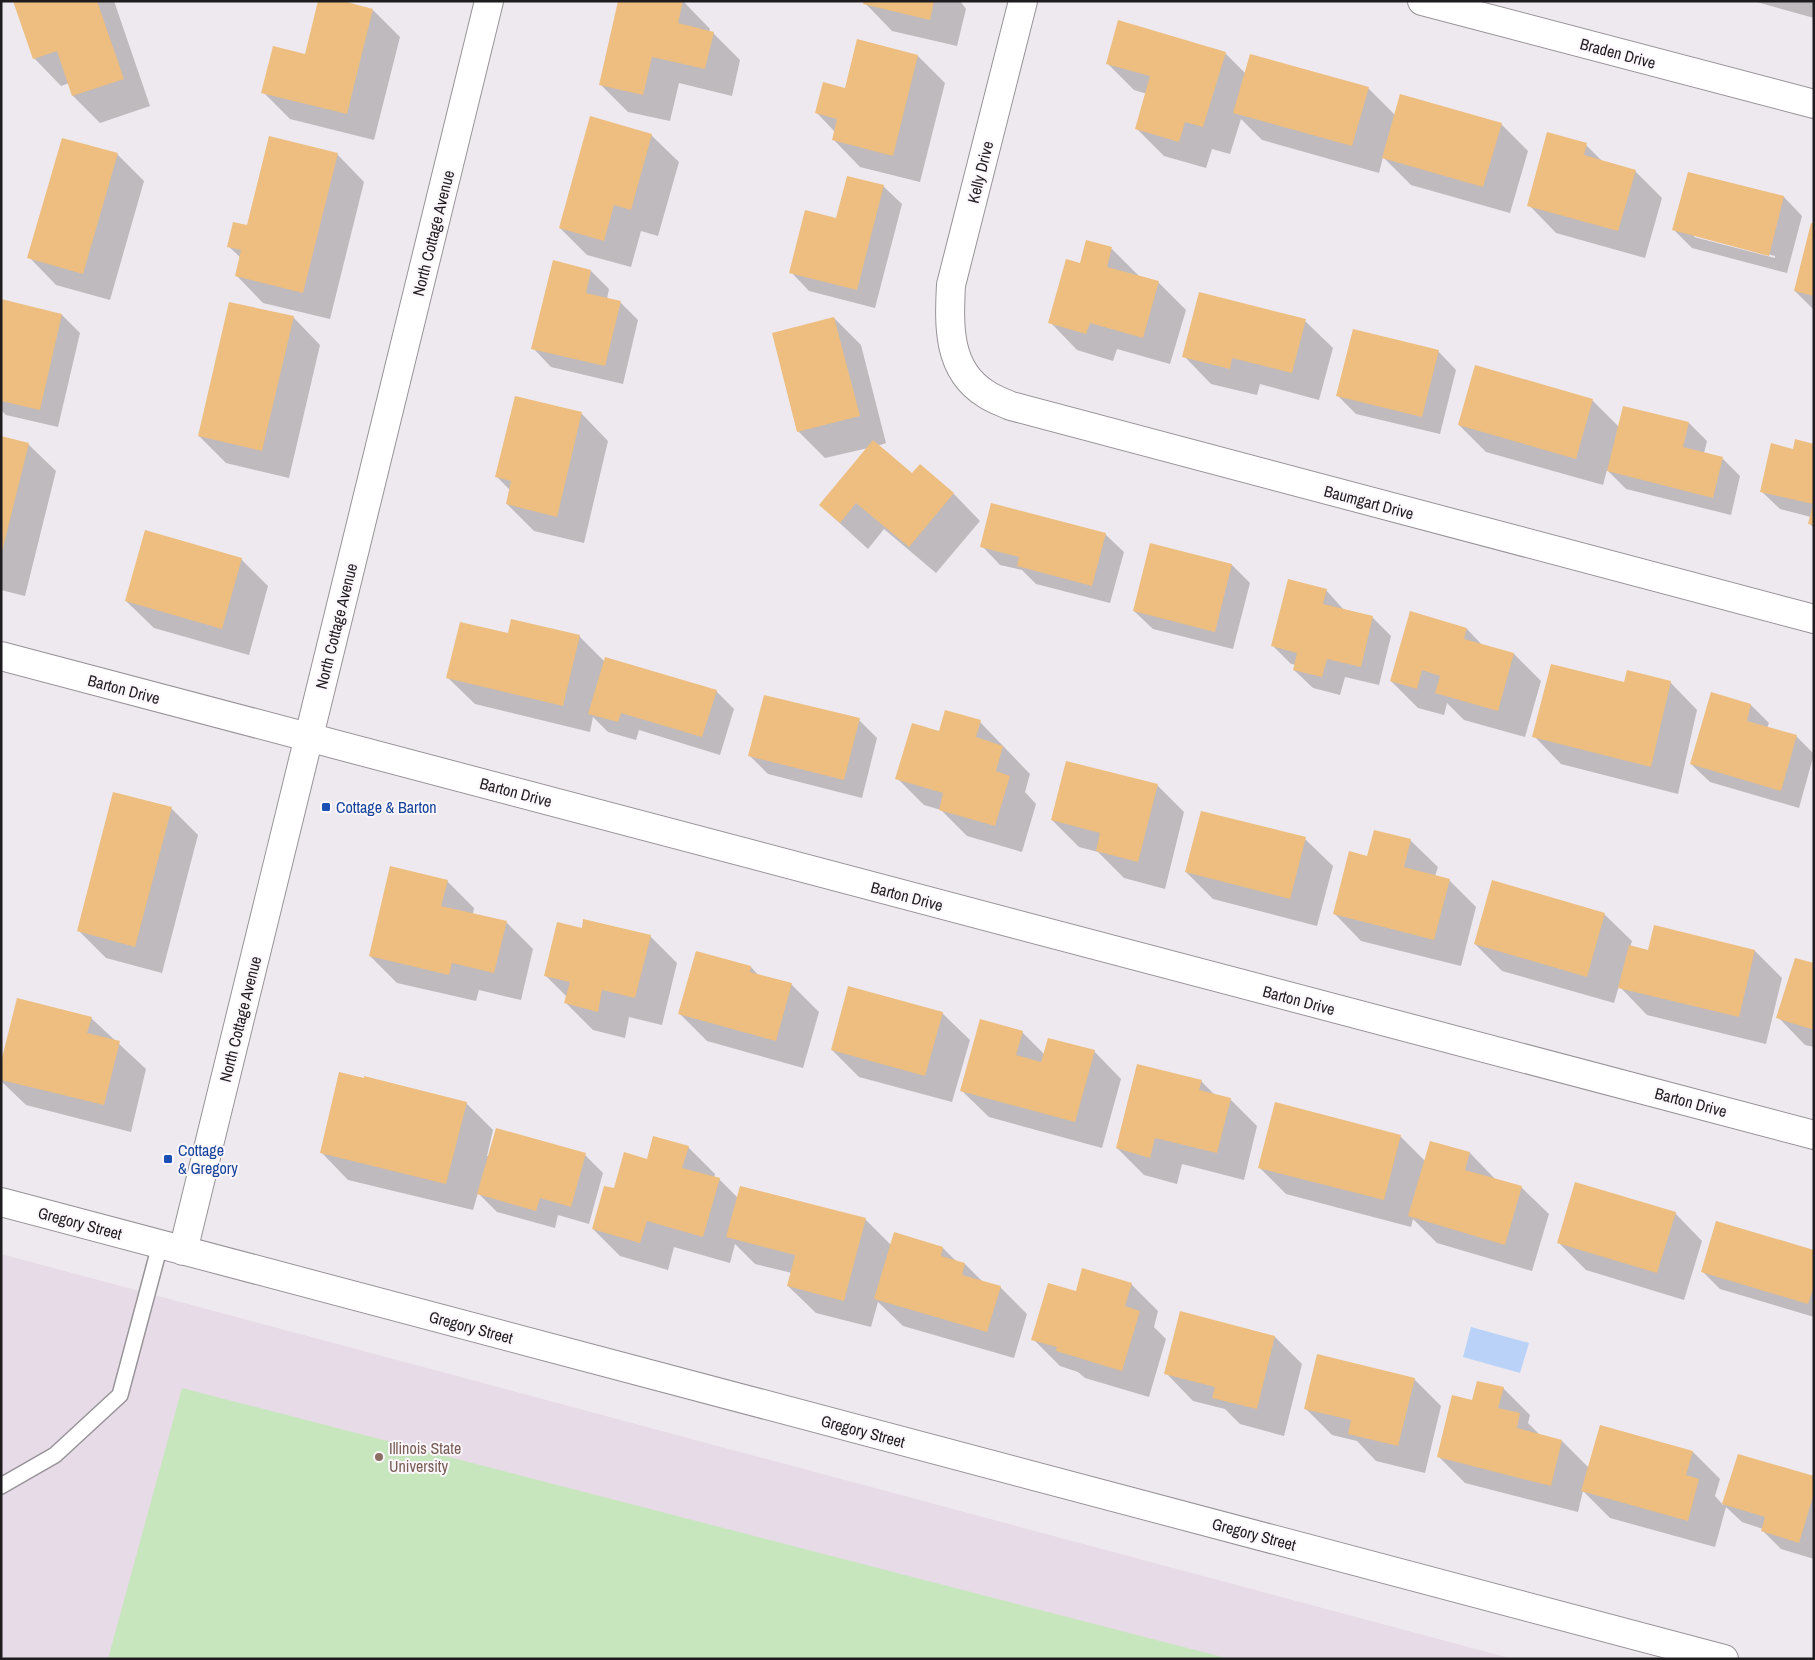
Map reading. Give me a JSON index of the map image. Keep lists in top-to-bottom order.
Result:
{
  "streets": {
    "street": [
      "Braden Drive",
      "Kelly Drive",
      "North Cottage Avenue",
      "Baumgart Drive",
      "Barton Drive",
      "Gregory Street"
    ]
  },
  "crossings": [
    ["Kelly Drive", "Baumgart Drive"],
    ["North Cottage Avenue", "Barton Drive"],
    ["North Cottage Avenue", "Gregory Street"]
  ],
  "places": {
    "transit": ["Cottage & Barton", "Cottage & Gregory"],
    "other": ["Illinois State University"]
  }
}
